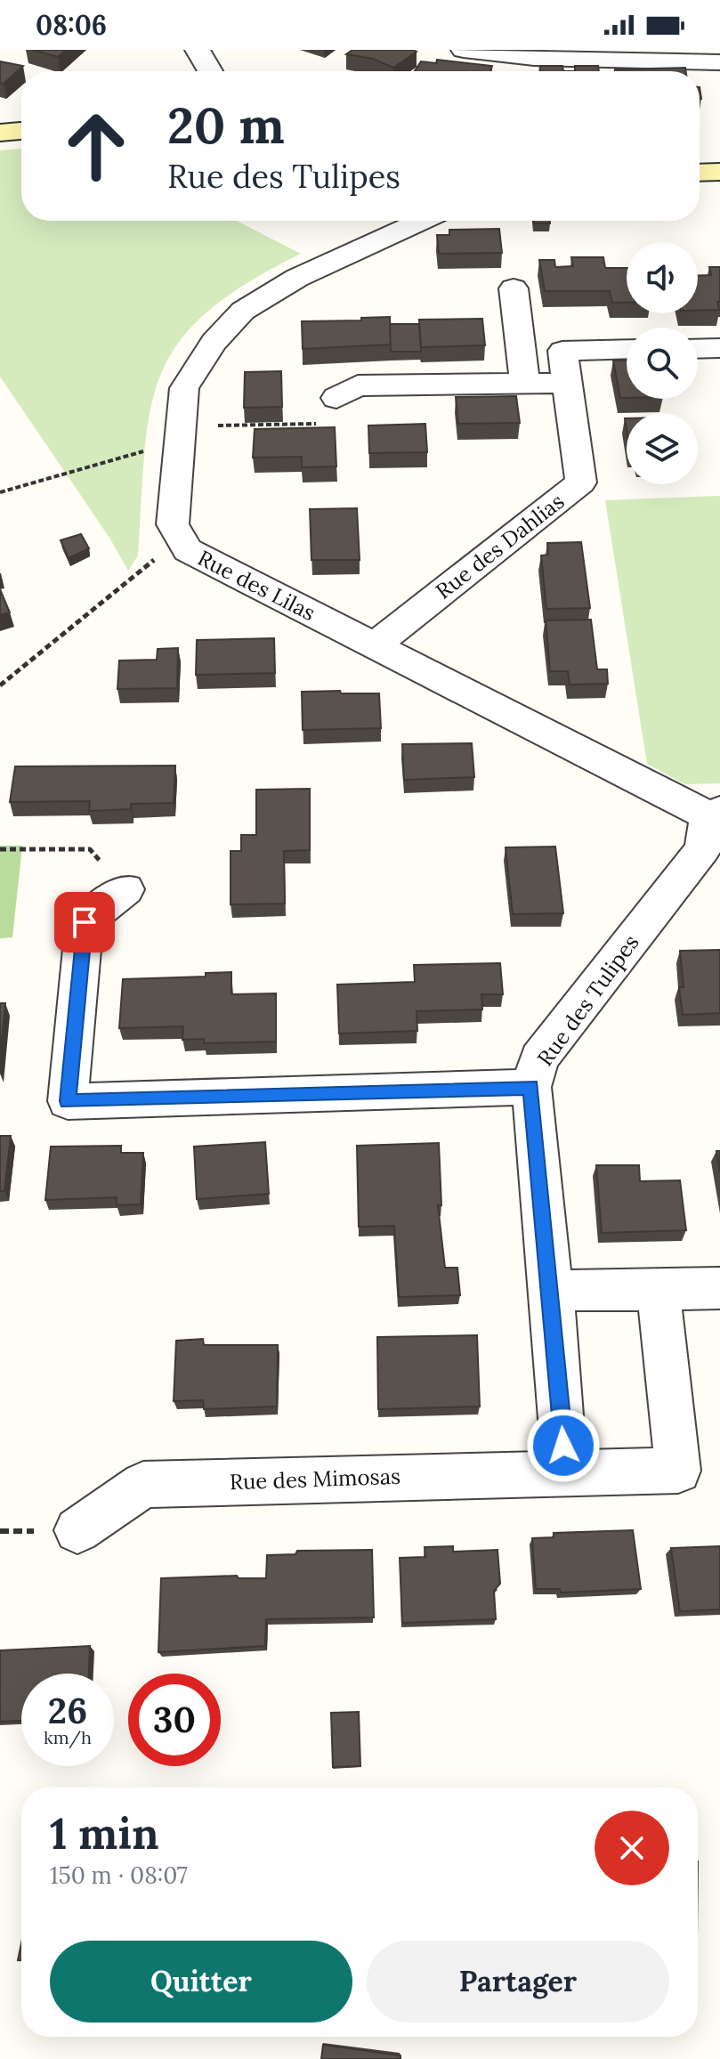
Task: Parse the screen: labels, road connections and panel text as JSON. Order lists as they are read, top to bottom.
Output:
{
  "streets": {
    "street": [
      "Rue des Dahlias",
      "Rue des Lilas",
      "Rue des Tulipes",
      "Rue des Mimosas"
    ]
  },
  "crossings": [
    ["Rue des Dahlias", "Rue des Lilas"],
    ["Rue des Lilas", "Rue des Tulipes"]
  ],
  "page": {
    "status": "08:06",
    "turn": ["20 m", "Rue des Tulipes"],
    "speed": "26 km/h",
    "limit": "30",
    "heading": ["1 min", "150 m · 08:07"],
    "buttons": ["Quitter", "Partager"]
  }
}
